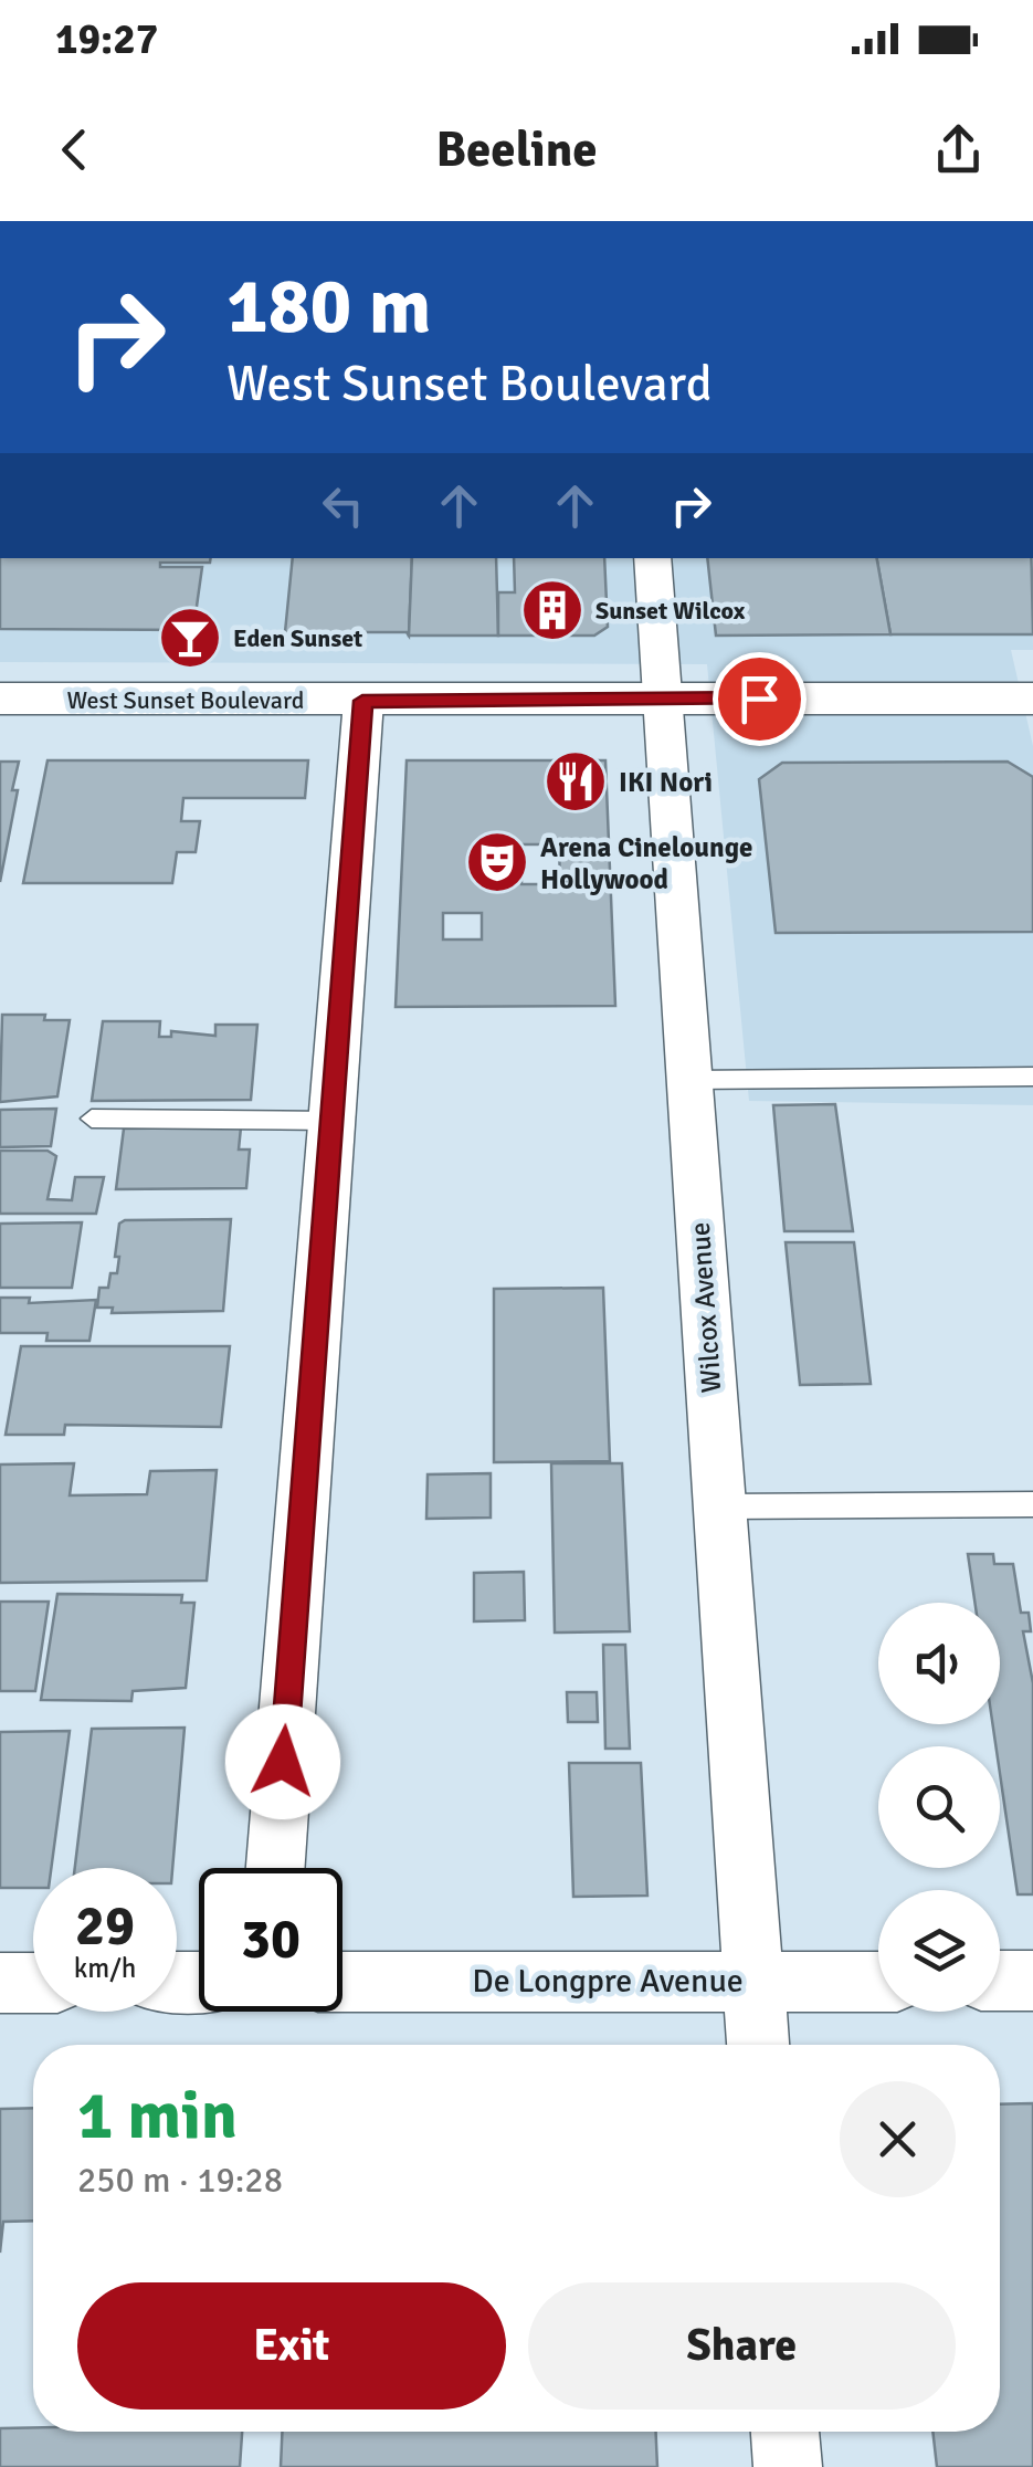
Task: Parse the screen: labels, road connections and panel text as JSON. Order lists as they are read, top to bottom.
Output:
{
  "streets": {
    "main road": ["West Sunset Boulevard"],
    "street": ["Wilcox Avenue", "De Longpre Avenue"]
  },
  "crossings": [
    ["West Sunset Boulevard", "Wilcox Avenue"],
    ["Wilcox Avenue", "De Longpre Avenue"]
  ],
  "places": {
    "building": ["Sunset Wilcox"],
    "bar": ["Eden Sunset"],
    "restaurant": ["IKI Nori"],
    "theatre": ["Arena Cinelounge Hollywood"]
  },
  "page": {
    "status": "19:27",
    "header": "Beeline",
    "turn": ["180 m", "West Sunset Boulevard"],
    "speed": "29 km/h",
    "limit": "30",
    "heading": ["1 min", "250 m · 19:28"],
    "buttons": ["Exit", "Share"]
  }
}
